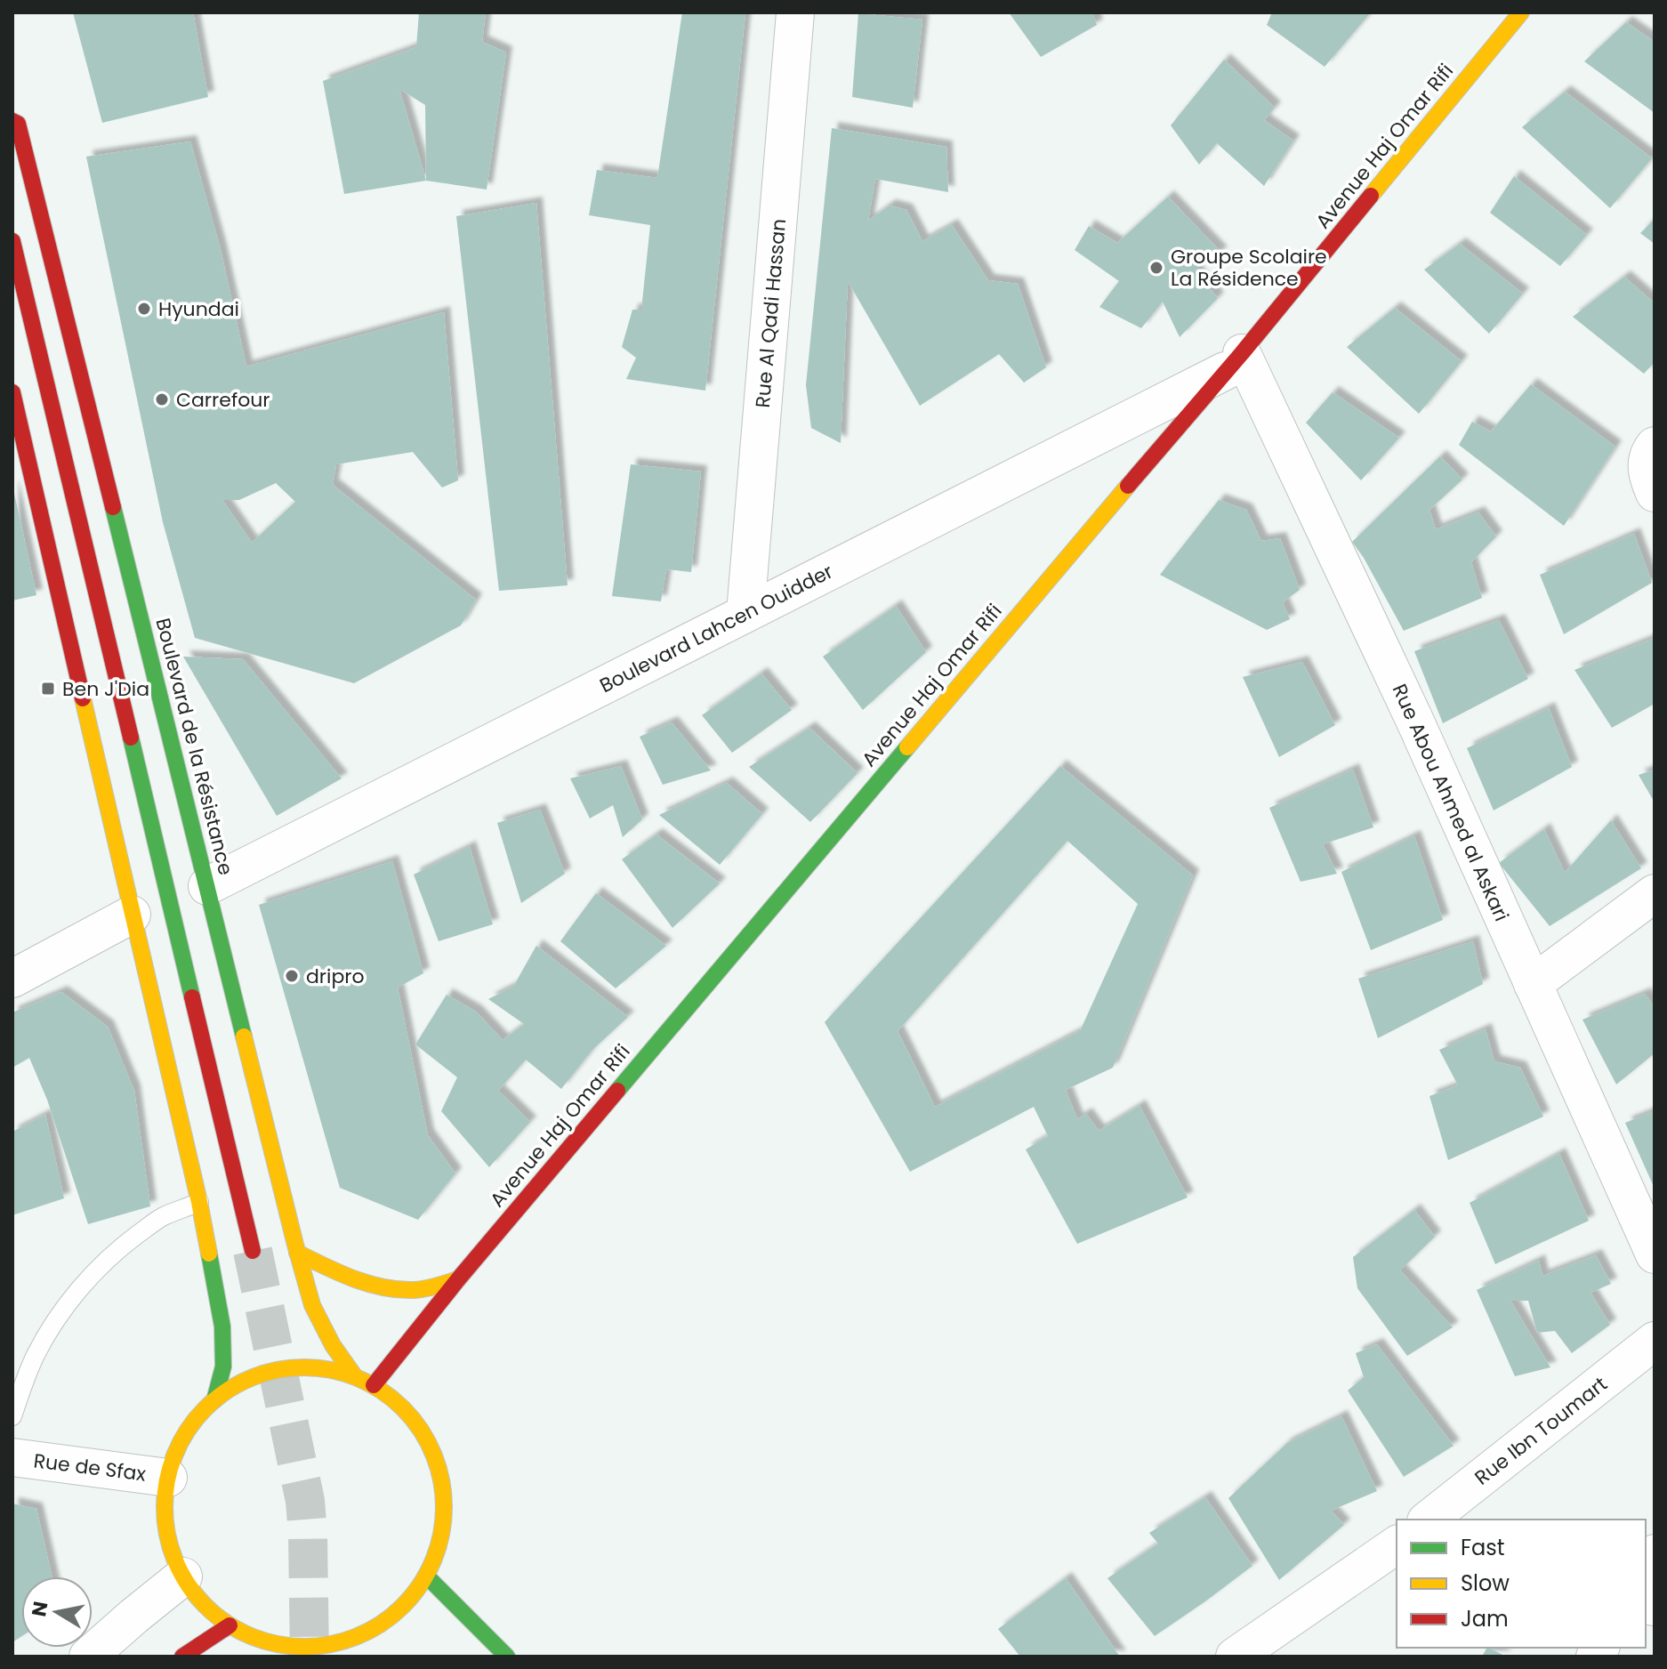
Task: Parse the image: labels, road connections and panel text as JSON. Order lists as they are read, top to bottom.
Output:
{
  "streets": {
    "main road": ["Avenue Haj Omar Rifi", "Boulevard de la Résistance"],
    "street": [
      "Rue Al Qadi Hassan",
      "Boulevard Lahcen Ouidder",
      "Rue Abou Ahmed al Askari",
      "Rue Ibn Toumart",
      "Rue de Sfax"
    ]
  },
  "crossings": [
    ["Avenue Haj Omar Rifi", "Boulevard Lahcen Ouidder"],
    ["Avenue Haj Omar Rifi", "Rue Abou Ahmed al Askari"],
    ["Rue Al Qadi Hassan", "Boulevard Lahcen Ouidder"],
    ["Boulevard Lahcen Ouidder", "Boulevard de la Résistance"],
    ["Boulevard Lahcen Ouidder", "Rue Abou Ahmed al Askari"]
  ],
  "places": {
    "other": [
      "Groupe Scolaire La Résidence",
      "Hyundai",
      "Carrefour",
      "dripro"
    ],
    "transit": ["Ben J'Dia"]
  },
  "legend": ["Fast", "Slow", "Jam"],
  "north": "left"
}
